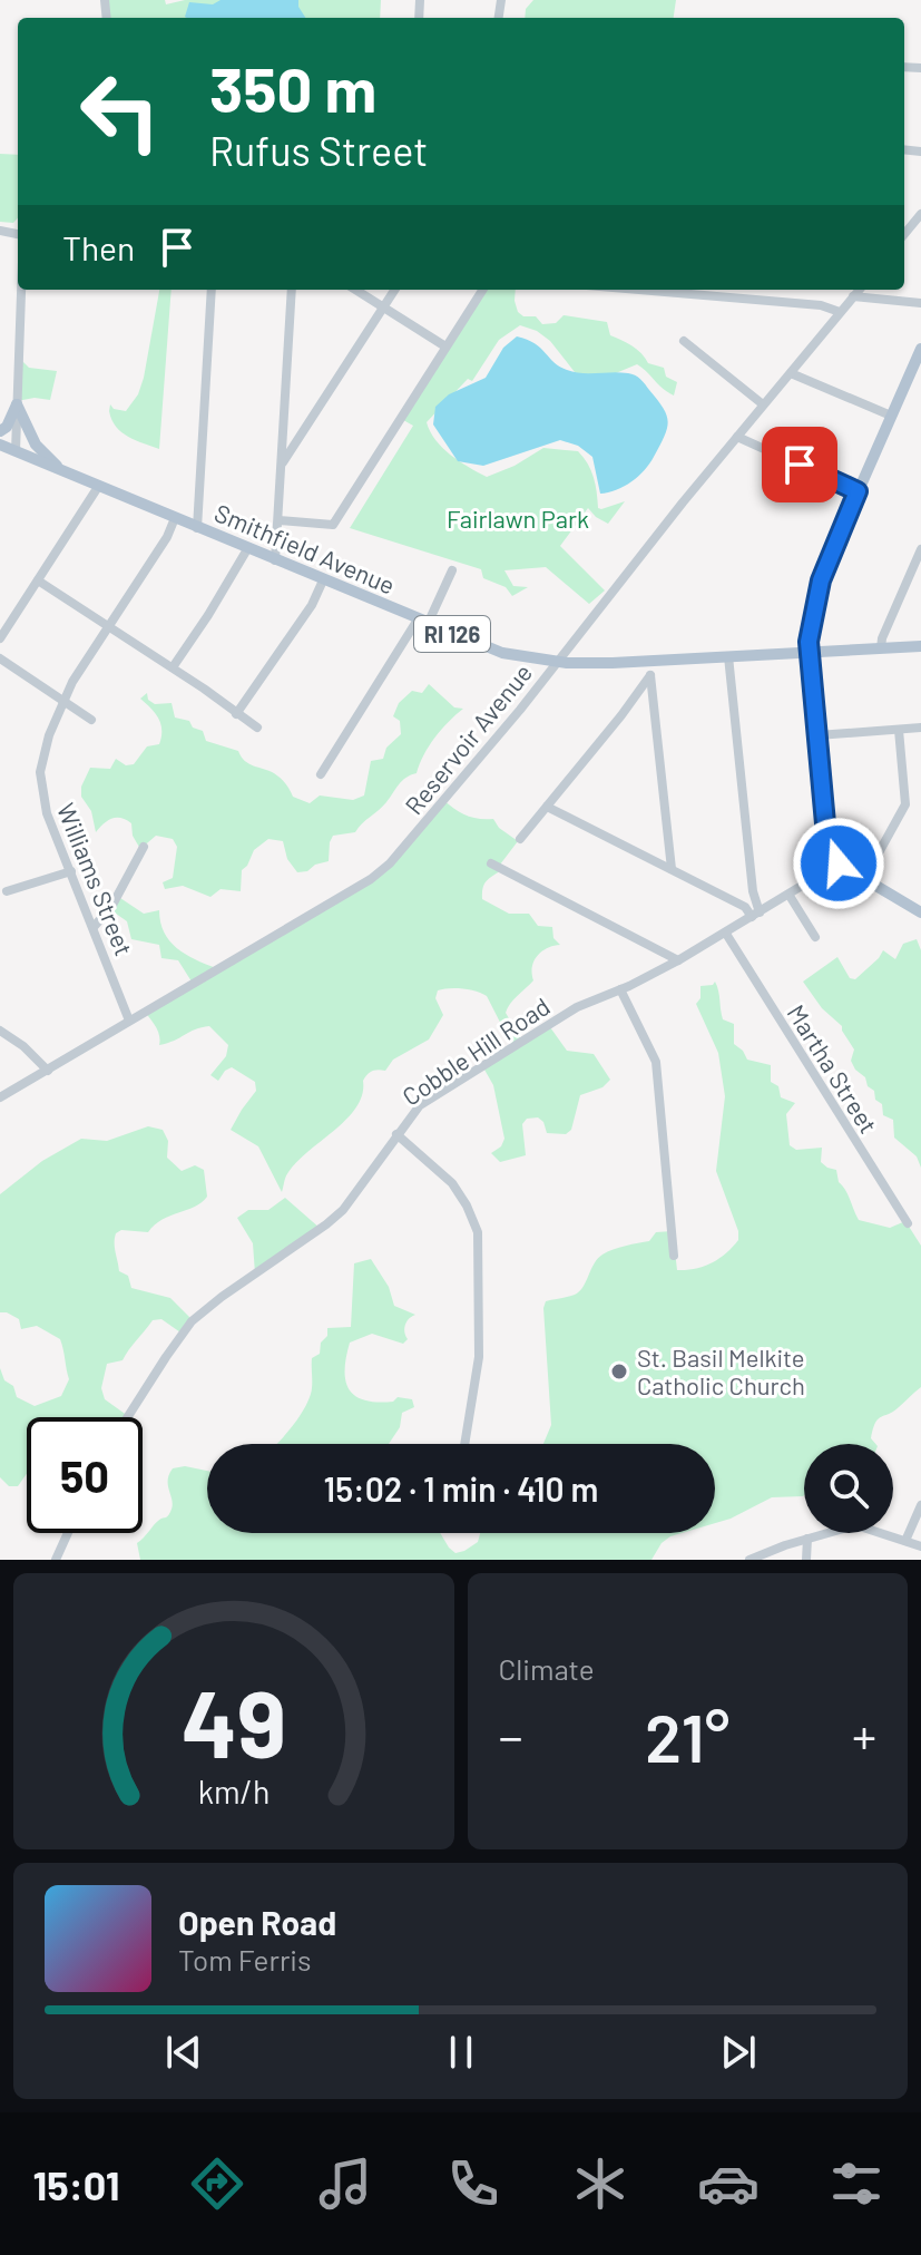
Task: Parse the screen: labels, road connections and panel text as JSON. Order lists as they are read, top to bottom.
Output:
{
  "streets": {
    "main road": ["Smithfield Avenue", "RI 126"],
    "street": [
      "Reservoir Avenue",
      "Williams Street",
      "Cobble Hill Road",
      "Martha Street"
    ]
  },
  "crossings": [
    ["Smithfield Avenue", "Reservoir Avenue"],
    ["Smithfield Avenue", "Williams Street"],
    ["Reservoir Avenue", "Williams Street"],
    ["Cobble Hill Road", "Martha Street"]
  ],
  "parks": ["Fairlawn Park"],
  "places": ["St. Basil Melkite Catholic Church"],
  "page": {
    "turn": ["350 m", "Rufus Street"],
    "then": "Then",
    "limit": "50",
    "trip": "15:02 · 1 min · 410 m",
    "tile": "Climate",
    "heat": ["−", "21°", "+"],
    "song": ["Open Road", "Tom Ferris"],
    "tabs": "15:01",
    "gauge": ["49", "km/h"]
  }
}
